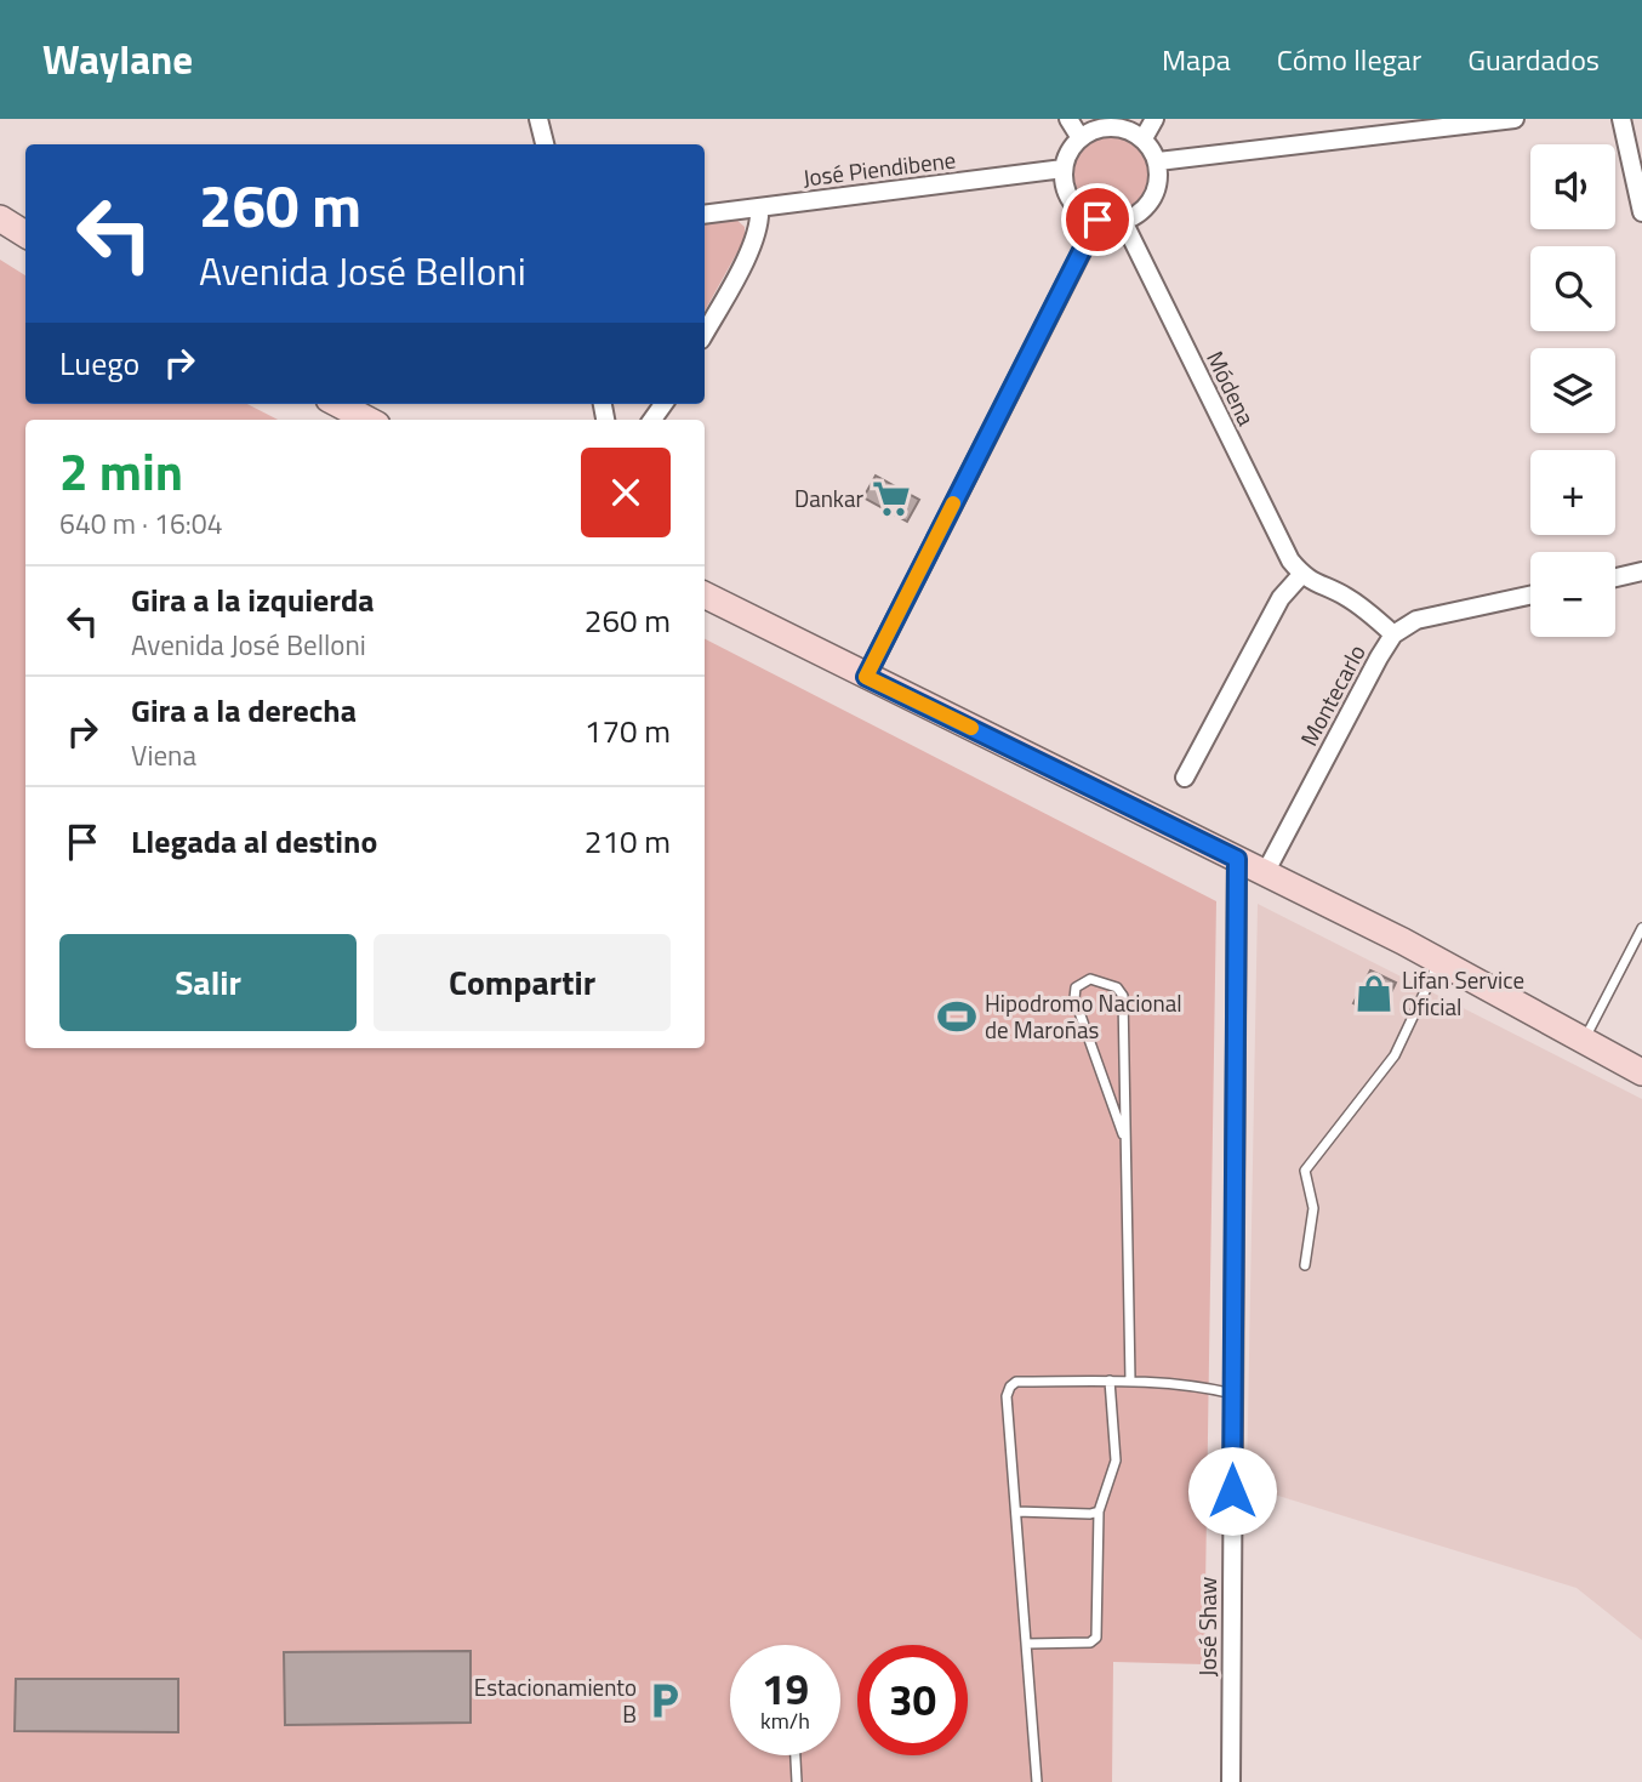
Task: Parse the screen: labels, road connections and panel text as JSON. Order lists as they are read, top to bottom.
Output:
{
  "streets": {
    "street": [
      "José Piendibene",
      "Módena",
      "Montecarlo",
      "José Shaw"
    ]
  },
  "crossings": [
    ["José Piendibene", "Módena"]
  ],
  "places": {
    "supermarket": ["Dankar"],
    "shop": ["Lifan Service Oficial"],
    "sports": ["Hipodromo Nacional de Maroñas"],
    "parking": ["Estacionamiento B"]
  },
  "page": {
    "header": "Waylane",
    "nav": ["Mapa", "Cómo llegar", "Guardados"],
    "map_buttons": ["+", "−"],
    "turn": ["260 m", "Avenida José Belloni"],
    "then": "Luego",
    "heading": ["2 min", "640 m · 16:04"],
    "list": [
      {
        "name": "Gira a la izquierda",
        "note": "Avenida José Belloni",
        "value": "260 m"
      },
      {
        "name": "Gira a la derecha",
        "note": "Viena",
        "value": "170 m"
      },
      {
        "name": "Llegada al destino",
        "value": "210 m"
      }
    ],
    "buttons": ["Salir", "Compartir"],
    "speed": "19 km/h",
    "limit": "30"
  }
}
